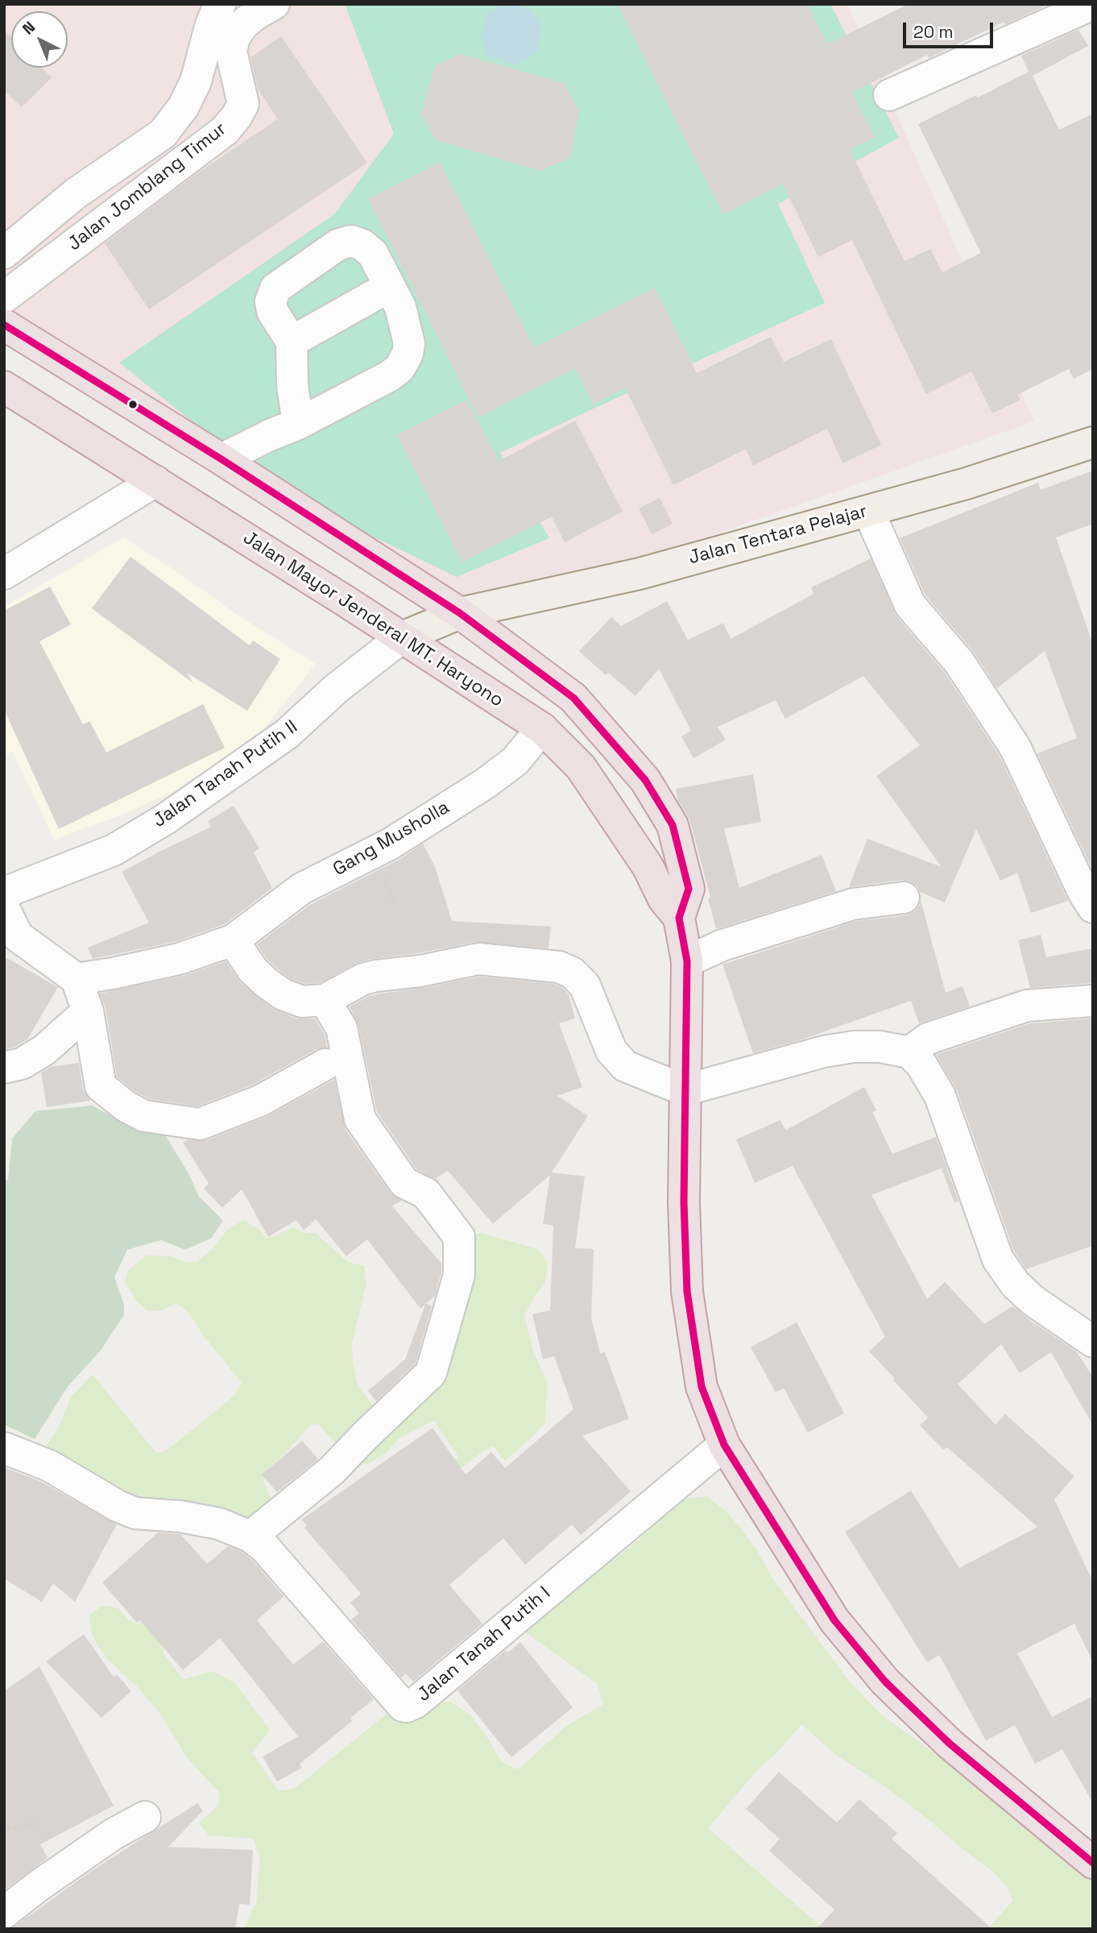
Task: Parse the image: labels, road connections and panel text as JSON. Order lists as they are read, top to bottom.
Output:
{
  "streets": {
    "highway": ["Jalan Mayor Jenderal MT. Haryono"],
    "main road": ["Jalan Tentara Pelajar", "Jalan Tanah Putih II"],
    "street": ["Jalan Jomblang Timur", "Gang Musholla", "Jalan Tanah Putih I"]
  },
  "crossings": [
    ["Jalan Tentara Pelajar", "Jalan Mayor Jenderal MT. Haryono"],
    ["Jalan Tentara Pelajar", "Jalan Tanah Putih II"],
    ["Jalan Mayor Jenderal MT. Haryono", "Jalan Tanah Putih II"],
    ["Jalan Mayor Jenderal MT. Haryono", "Gang Musholla"],
    ["Jalan Mayor Jenderal MT. Haryono", "Jalan Tanah Putih I"]
  ],
  "scale_bar": "20 m",
  "north": "top left"
}
